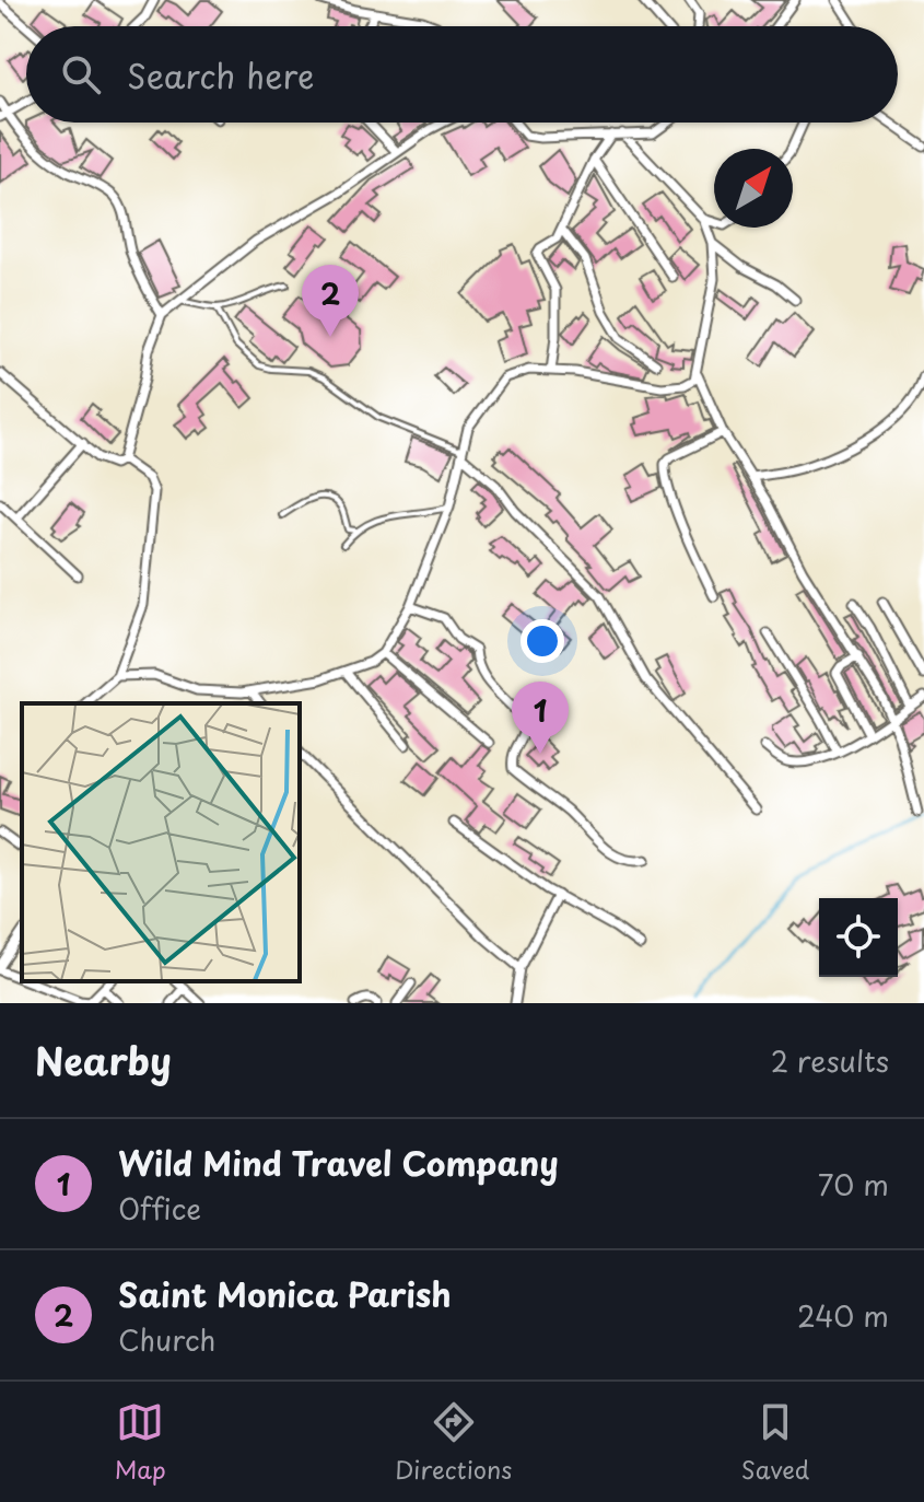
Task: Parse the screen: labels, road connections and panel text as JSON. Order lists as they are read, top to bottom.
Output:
{
  "north": "top right",
  "page": {
    "search": "Search here",
    "pins": ["2", "1"],
    "heading": ["Nearby", "2 results"],
    "list": [
      {
        "mark": "1",
        "name": "Wild Mind Travel Company",
        "note": "Office",
        "value": "70 m"
      },
      {
        "mark": "2",
        "name": "Saint Monica Parish",
        "note": "Church",
        "value": "240 m"
      }
    ],
    "nav": ["Map", "Directions", "Saved"]
  }
}
